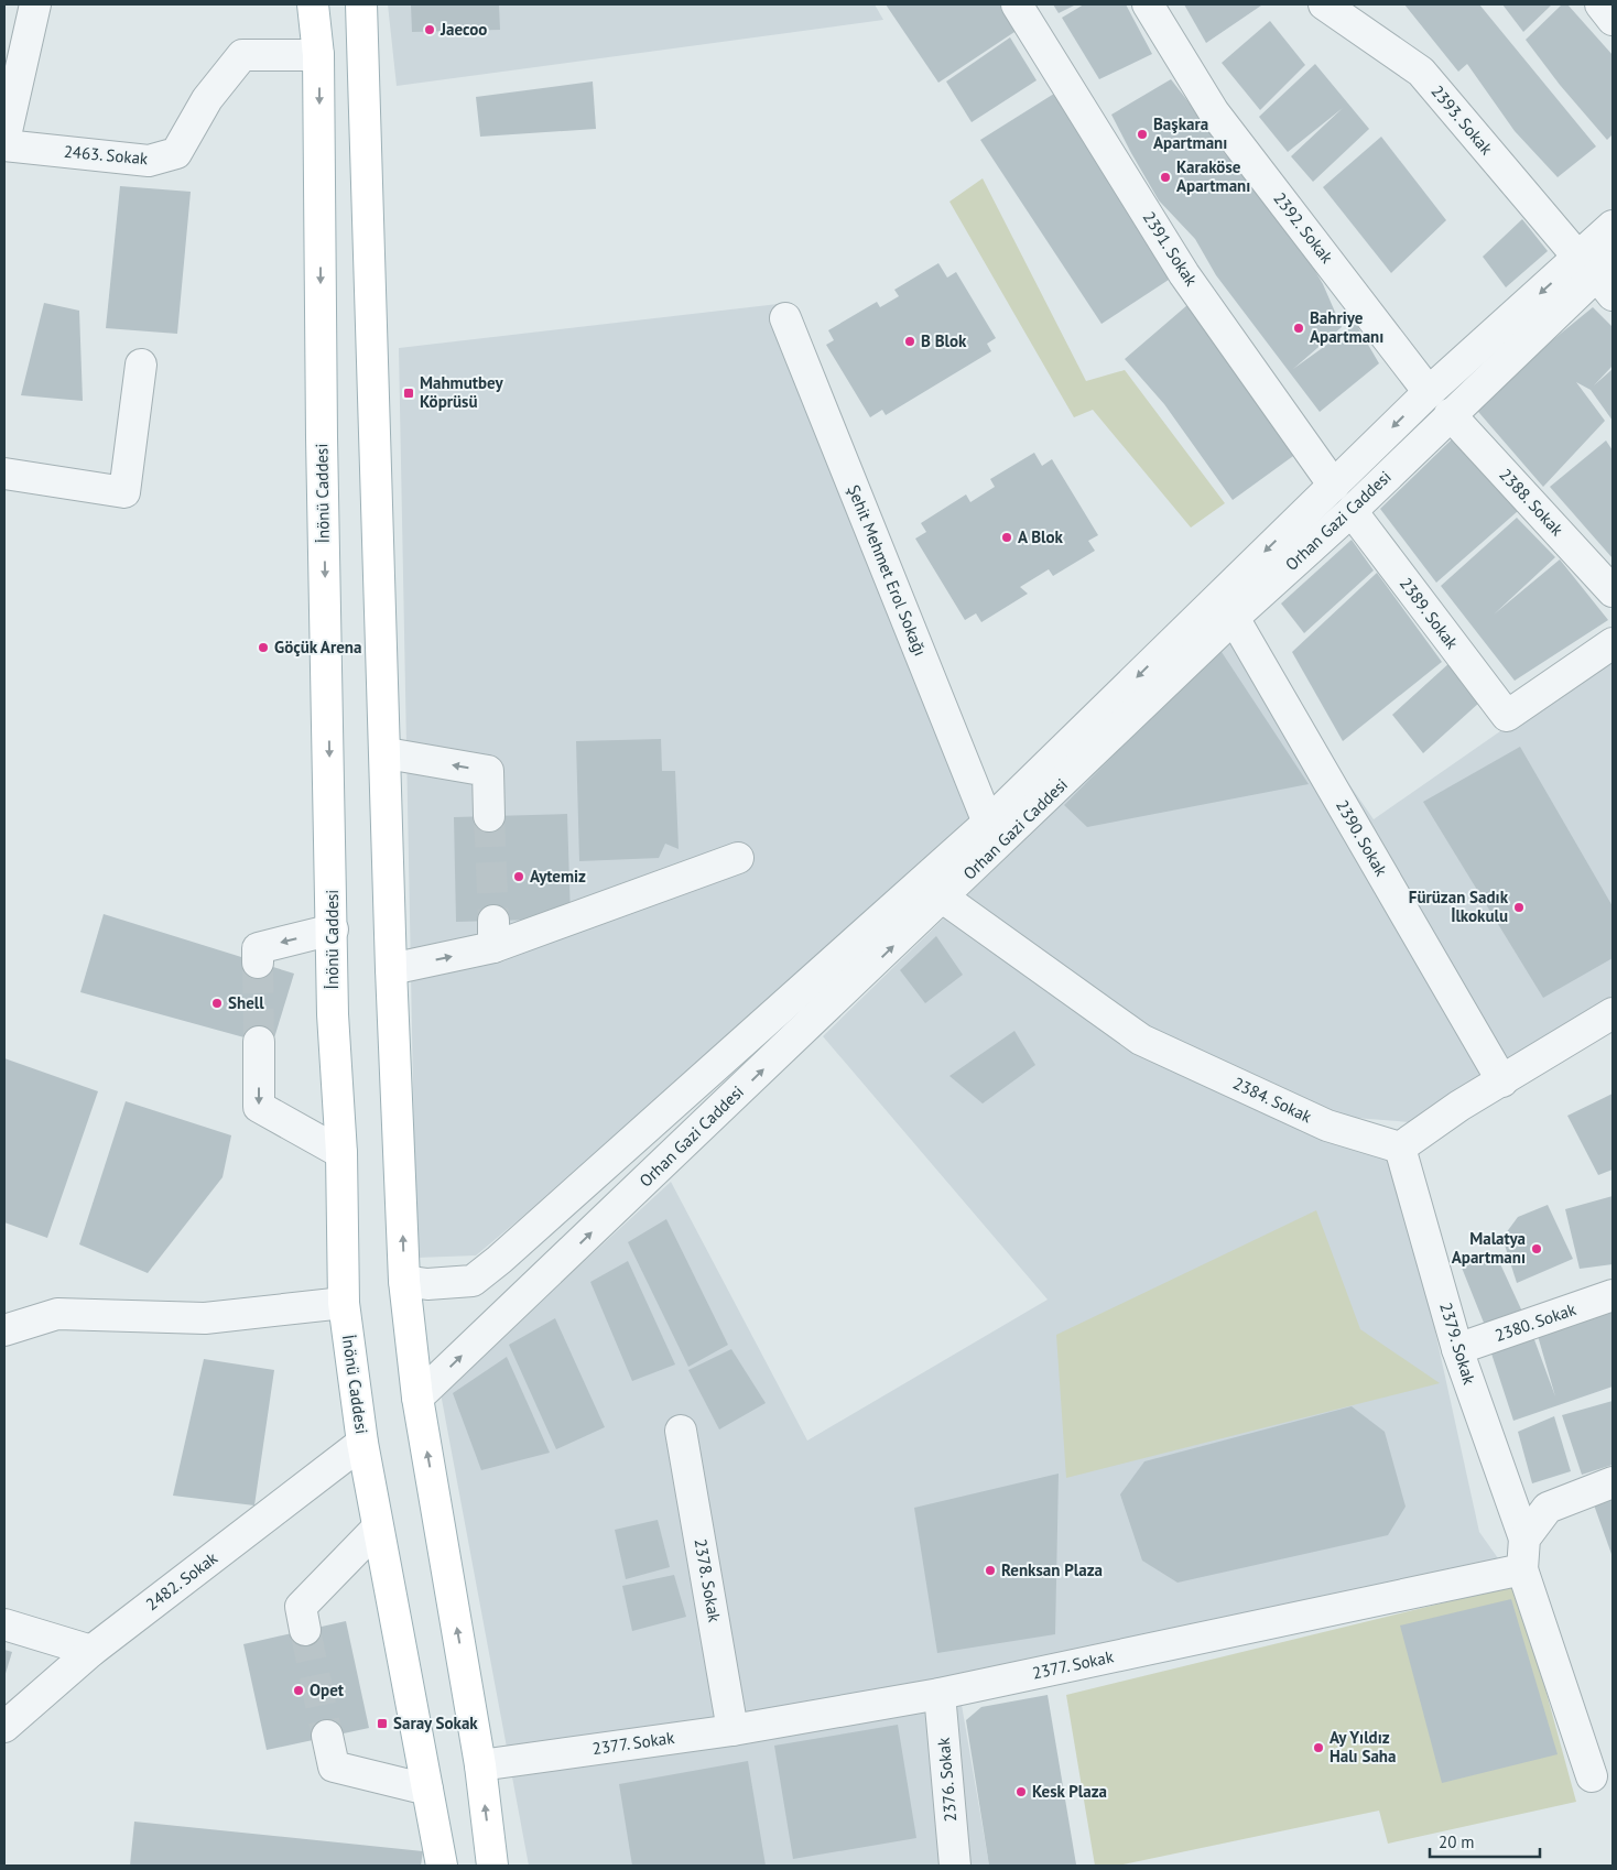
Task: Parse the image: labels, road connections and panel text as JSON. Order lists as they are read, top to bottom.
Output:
{
  "streets": {
    "main road": ["İnönü Caddesi"],
    "street": [
      "2393. Sokak",
      "2463. Sokak",
      "2392. Sokak",
      "2391. Sokak",
      "2388. Sokak",
      "Orhan Gazi Caddesi",
      "Şehit Mehmet Erol Sokağı",
      "2389. Sokak",
      "2390. Sokak",
      "2384. Sokak",
      "2380. Sokak",
      "2379. Sokak",
      "2378. Sokak",
      "2482. Sokak",
      "2377. Sokak",
      "2376. Sokak"
    ]
  },
  "crossings": [
    ["2393. Sokak", "Orhan Gazi Caddesi"],
    ["2463. Sokak", "İnönü Caddesi"],
    ["2392. Sokak", "Orhan Gazi Caddesi"],
    ["2391. Sokak", "Orhan Gazi Caddesi"],
    ["İnönü Caddesi", "2482. Sokak"],
    ["2388. Sokak", "Orhan Gazi Caddesi"],
    ["Orhan Gazi Caddesi", "Şehit Mehmet Erol Sokağı"],
    ["Orhan Gazi Caddesi", "2389. Sokak"],
    ["Orhan Gazi Caddesi", "2390. Sokak"],
    ["Orhan Gazi Caddesi", "2384. Sokak"],
    ["2384. Sokak", "2379. Sokak"],
    ["2380. Sokak", "2379. Sokak"],
    ["2378. Sokak", "2377. Sokak"],
    ["2377. Sokak", "2376. Sokak"]
  ],
  "places": {
    "other": [
      "Jaecoo",
      "Başkara Apartmanı",
      "Karaköse Apartmanı",
      "Bahriye Apartmanı",
      "B Blok",
      "A Blok",
      "Göçük Arena",
      "Aytemiz",
      "Fürüzan Sadık İlkokulu",
      "Shell",
      "Malatya Apartmanı",
      "Renksan Plaza",
      "Opet",
      "Ay Yıldız Halı Saha",
      "Kesk Plaza"
    ],
    "transit": ["Mahmutbey Köprüsü", "Saray Sokak"]
  },
  "scale_bar": "20 m"
}
